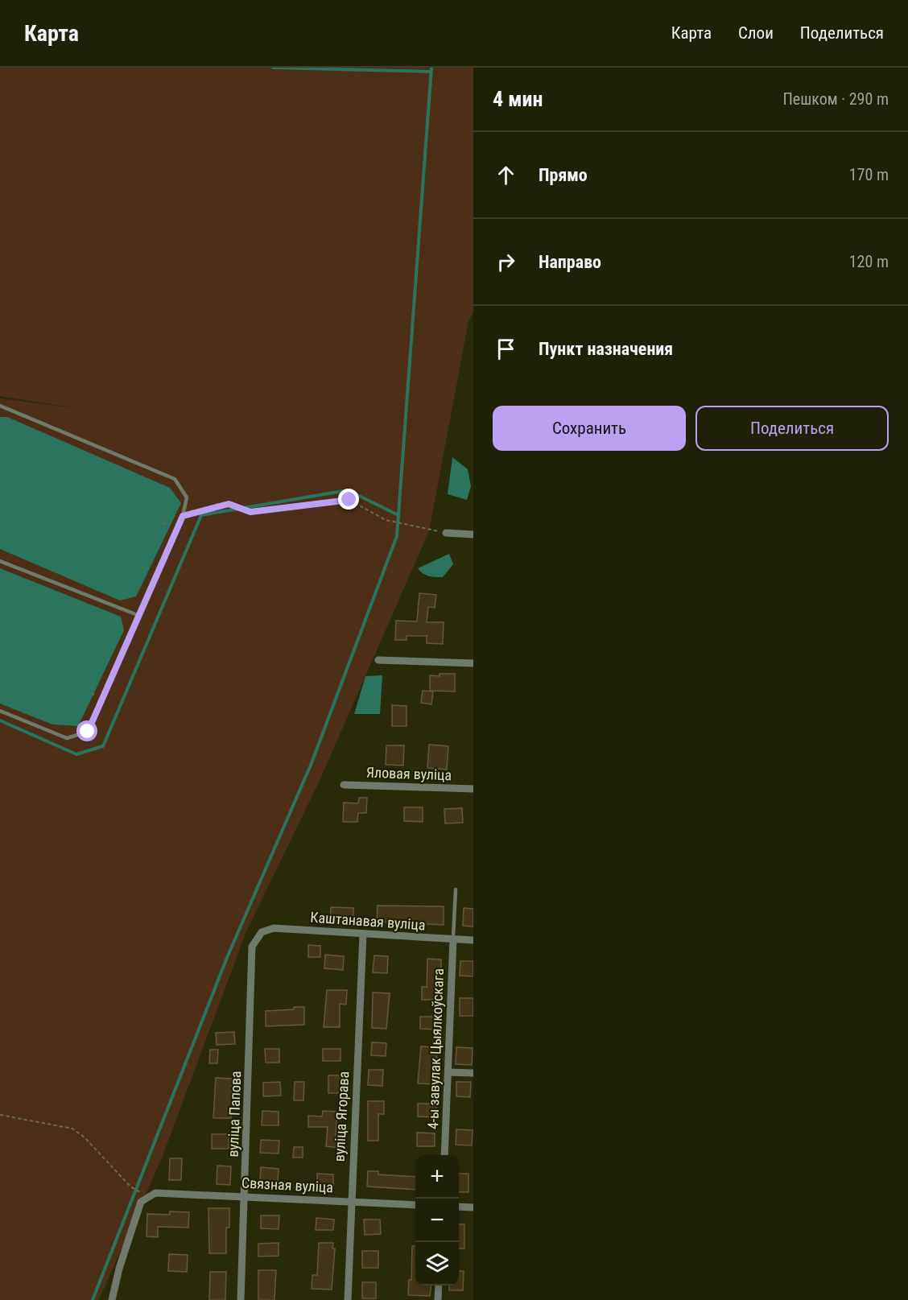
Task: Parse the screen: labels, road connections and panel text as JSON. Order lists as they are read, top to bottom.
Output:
{
  "streets": {
    "street": [
      "Яловая вуліца",
      "Каштанавая вуліца",
      "4-ы завулак Цыялкоўскага",
      "вуліца Папова",
      "вуліца Ягорава",
      "Связная вуліца"
    ]
  },
  "crossings": [
    ["Каштанавая вуліца", "4-ы завулак Цыялкоўскага"],
    ["Каштанавая вуліца", "вуліца Папова"],
    ["Каштанавая вуліца", "вуліца Ягорава"],
    ["вуліца Папова", "Связная вуліца"],
    ["вуліца Ягорава", "Связная вуліца"]
  ],
  "page": {
    "header": "Карта",
    "nav": ["Карта", "Слои", "Поделиться"],
    "heading": ["4 мин", "Пешком · 290 m"],
    "list": [
      ["Прямо", "170 m"],
      ["Направо", "120 m"],
      "Пункт назначения"
    ],
    "buttons": ["Сохранить", "Поделиться"],
    "map_buttons": ["+", "−"]
  }
}
